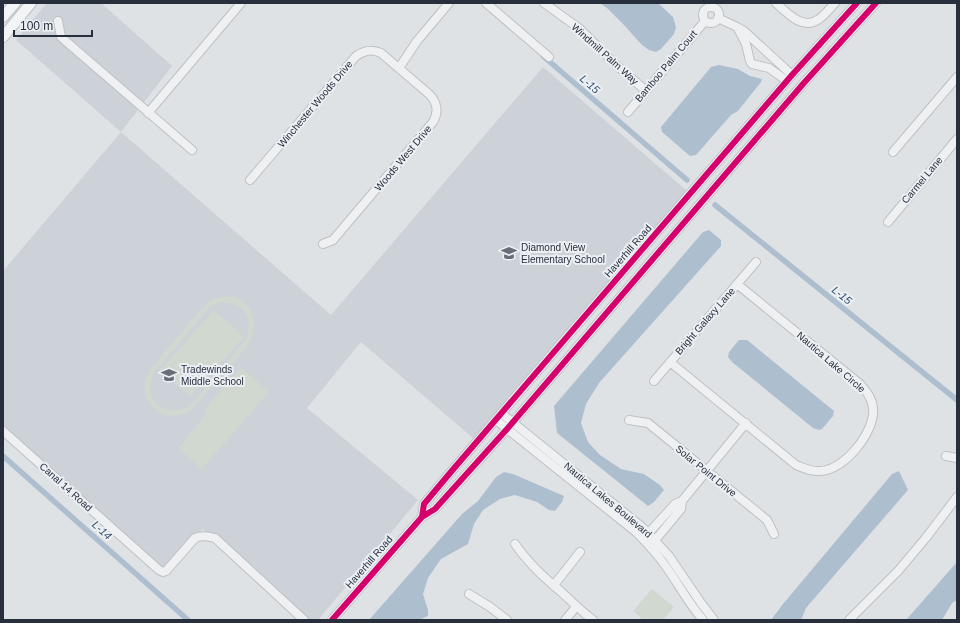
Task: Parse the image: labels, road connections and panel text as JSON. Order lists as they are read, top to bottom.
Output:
{
  "streets": {
    "street": [
      "Windmill Palm Way",
      "Bamboo Palm Court",
      "Winchester Woods Drive",
      "Woods West Drive",
      "Carmel Lane",
      "Haverhill Road",
      "Bright Galaxy Lane",
      "Nautica Lake Circle",
      "Solar Point Drive",
      "Canal 14 Road",
      "Nautica Lakes Boulevard"
    ]
  },
  "crossings": [
    ["Windmill Palm Way", "Bamboo Palm Court"],
    ["Winchester Woods Drive", "Woods West Drive"],
    ["Haverhill Road", "Nautica Lakes Boulevard"],
    ["Bright Galaxy Lane", "Nautica Lake Circle"]
  ],
  "water": ["L-15", "L-14"],
  "places": {
    "school or university": ["Diamond View Elementary School", "Tradewinds Middle School"]
  },
  "scale_bar": "100 m"
}
